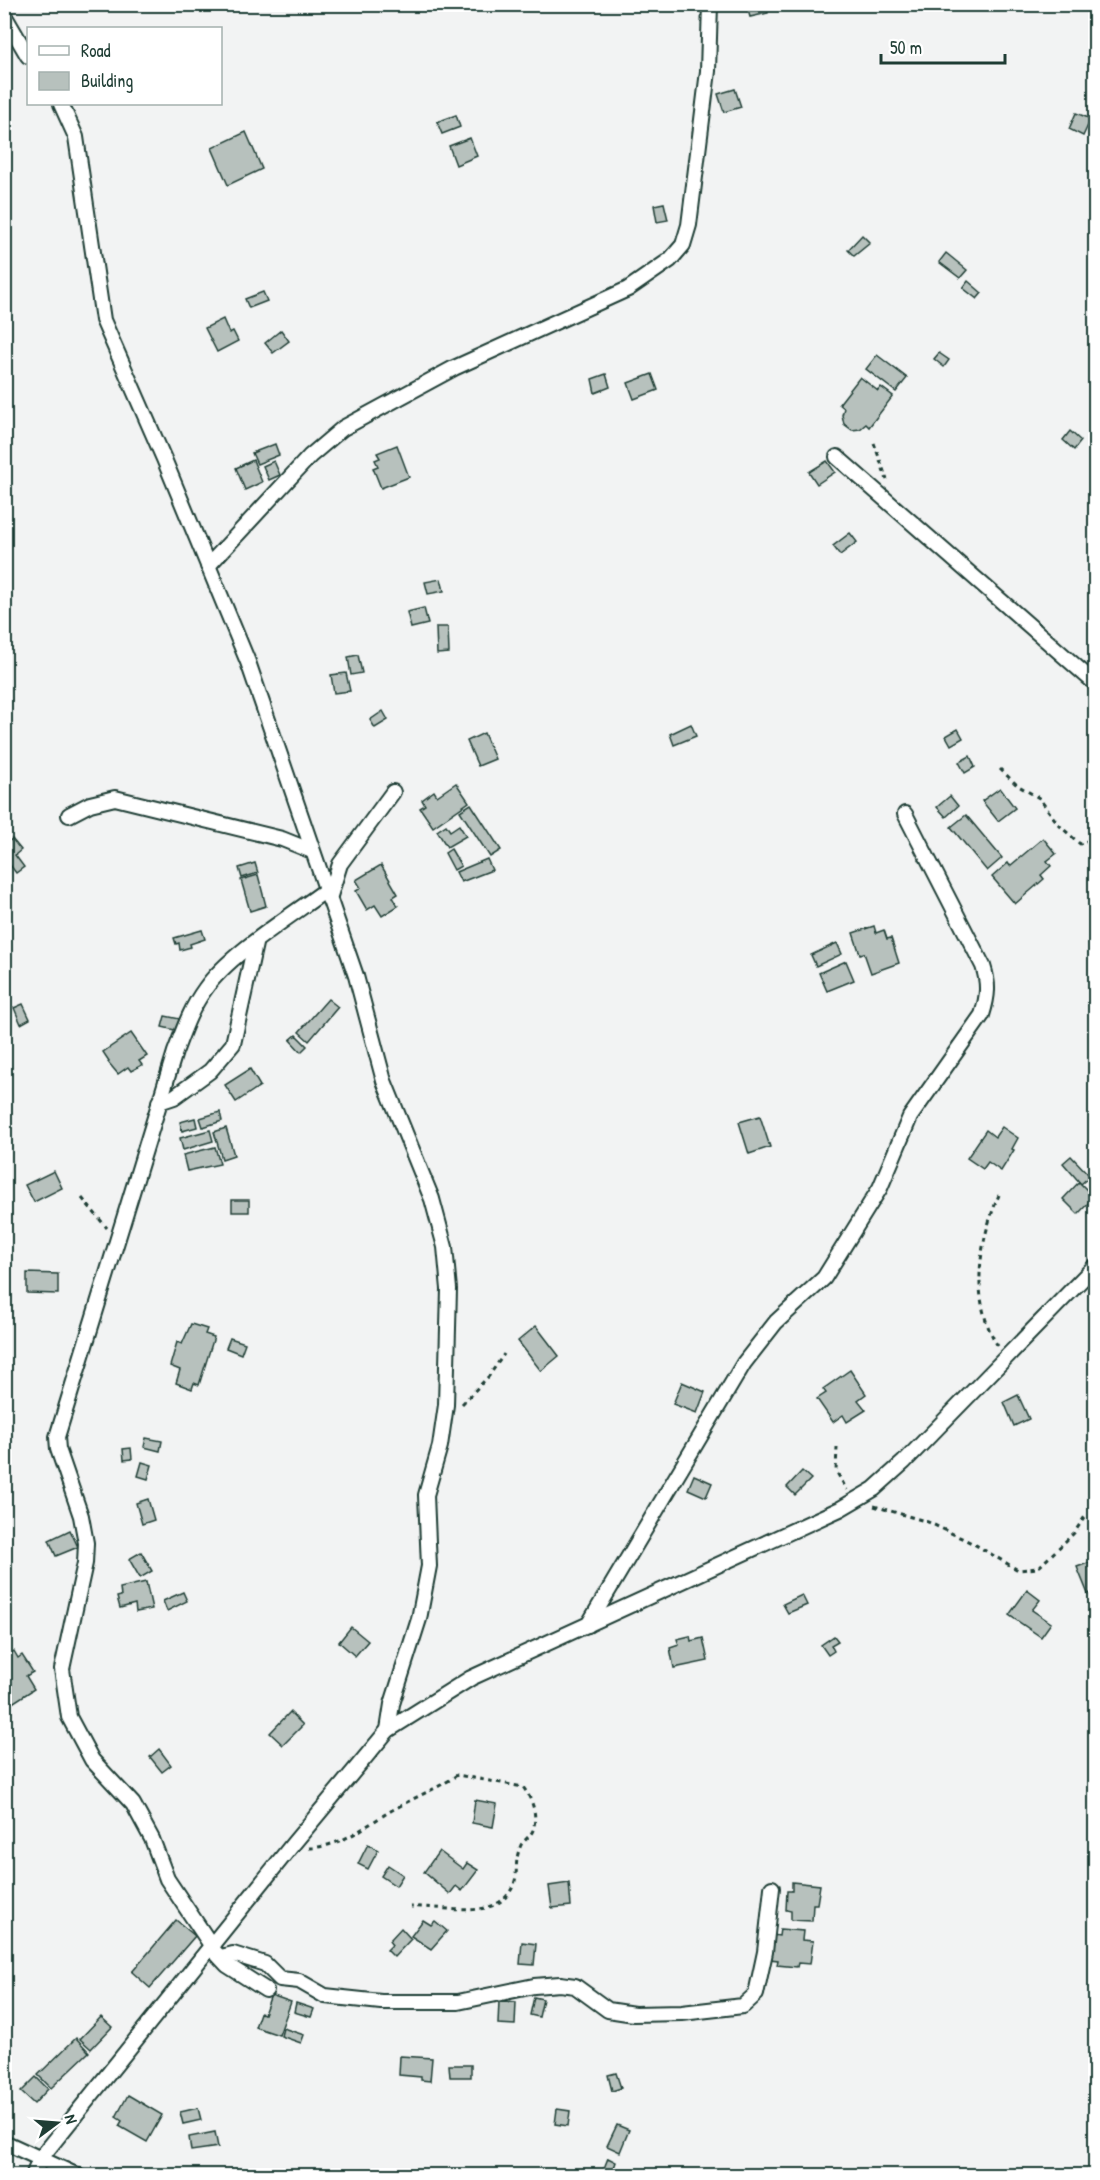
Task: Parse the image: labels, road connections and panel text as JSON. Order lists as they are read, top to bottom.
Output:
{
  "legend": ["Road", "Building"],
  "scale_bar": "50 m",
  "north": "right"
}
